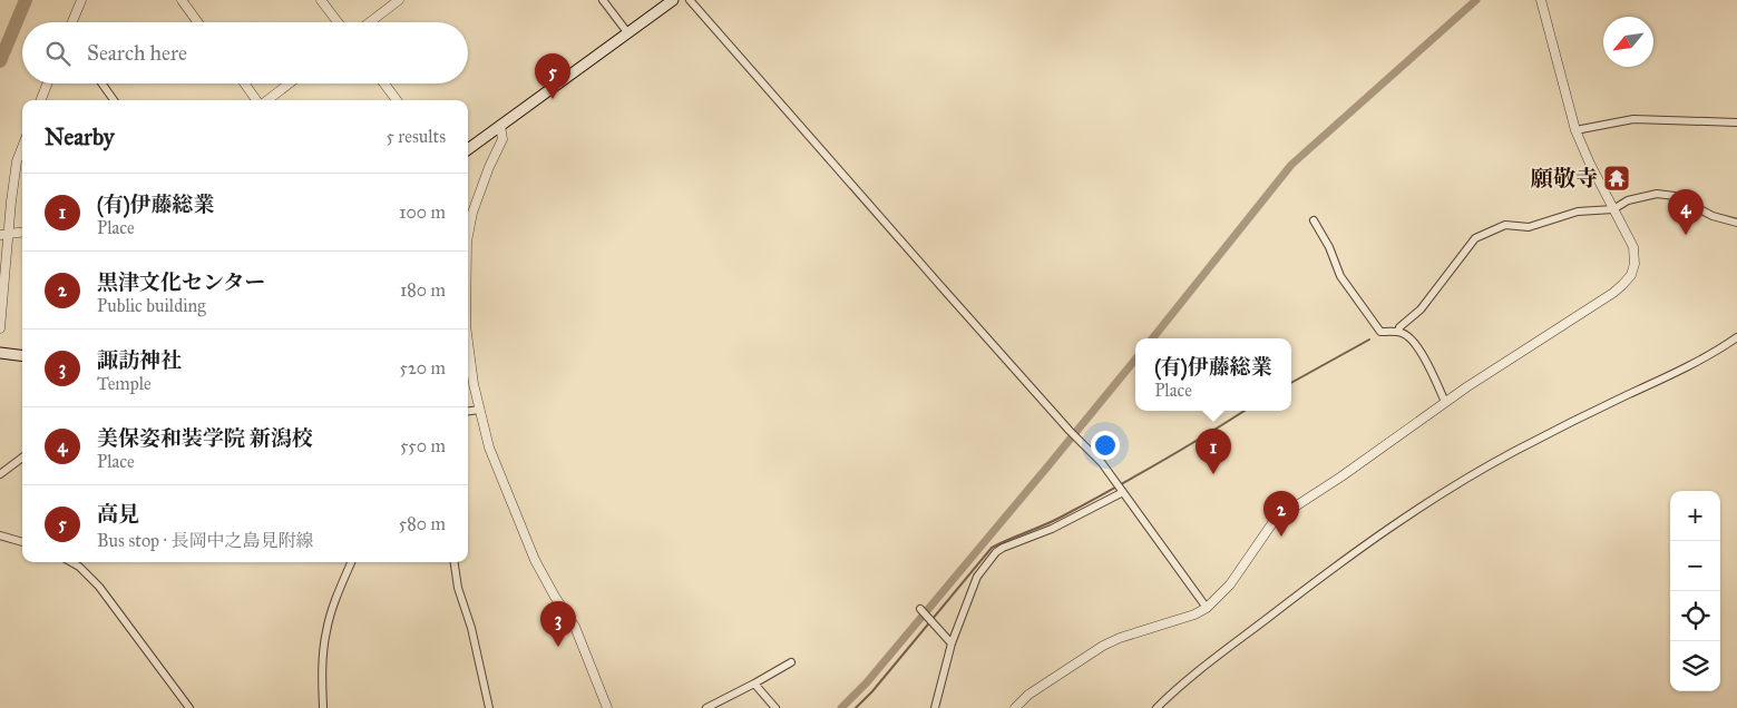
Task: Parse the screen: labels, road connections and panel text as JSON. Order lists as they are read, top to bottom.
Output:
{
  "places": {
    "temple": ["願敬寺"]
  },
  "north": "bottom left",
  "page": {
    "search": "Search here",
    "pins": [
      "5",
      "4",
      "1",
      "2",
      "3"
    ],
    "heading": ["Nearby", "5 results"],
    "list": [
      {
        "mark": "1",
        "name": "(有)伊藤総業",
        "note": "Place",
        "value": "100 m"
      },
      {
        "mark": "2",
        "name": "黒津文化センター",
        "note": "Public building",
        "value": "180 m"
      },
      {
        "mark": "3",
        "name": "諏訪神社",
        "note": "Temple",
        "value": "520 m"
      },
      {
        "mark": "4",
        "name": "美保姿和装学院 新潟校",
        "note": "Place",
        "value": "550 m"
      },
      {
        "mark": "5",
        "name": "高見",
        "note": "Bus stop · 長岡中之島見附線",
        "value": "580 m"
      }
    ],
    "popup": ["(有)伊藤総業", "Place"],
    "map_buttons": ["+", "−"]
  }
}
